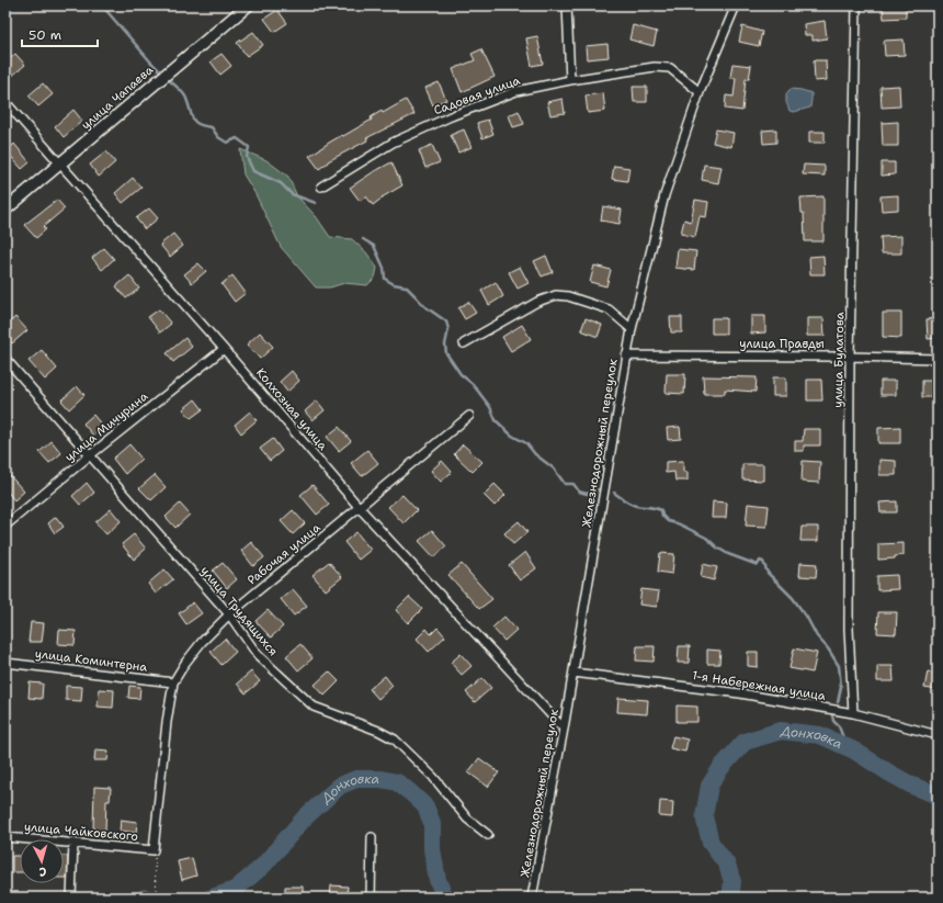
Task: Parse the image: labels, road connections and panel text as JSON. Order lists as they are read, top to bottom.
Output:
{
  "streets": {
    "street": [
      "Садовая улица",
      "улица Чапаева",
      "улица Правды",
      "улица Булатова",
      "Колхозная улица",
      "улица Мичурина",
      "Железнодорожный переулок",
      "Рабочая улица",
      "улица Трудящихся",
      "улица Коминтерна",
      "1-я Набережная улица",
      "улица Чайковского"
    ]
  },
  "crossings": [
    ["Садовая улица", "Железнодорожный переулок"],
    ["улица Чапаева", "Колхозная улица"],
    ["улица Правды", "улица Булатова"],
    ["улица Правды", "Железнодорожный переулок"],
    ["улица Булатова", "1-я Набережная улица"],
    ["Колхозная улица", "улица Мичурина"],
    ["Колхозная улица", "Железнодорожный переулок"],
    ["Колхозная улица", "Рабочая улица"],
    ["улица Мичурина", "улица Трудящихся"],
    ["Железнодорожный переулок", "1-я Набережная улица"],
    ["Рабочая улица", "улица Трудящихся"],
    ["Рабочая улица", "улица Коминтерна"],
    ["Рабочая улица", "улица Чайковского"]
  ],
  "water": ["Донховка"],
  "scale_bar": "50 m",
  "north": "bottom"
}
